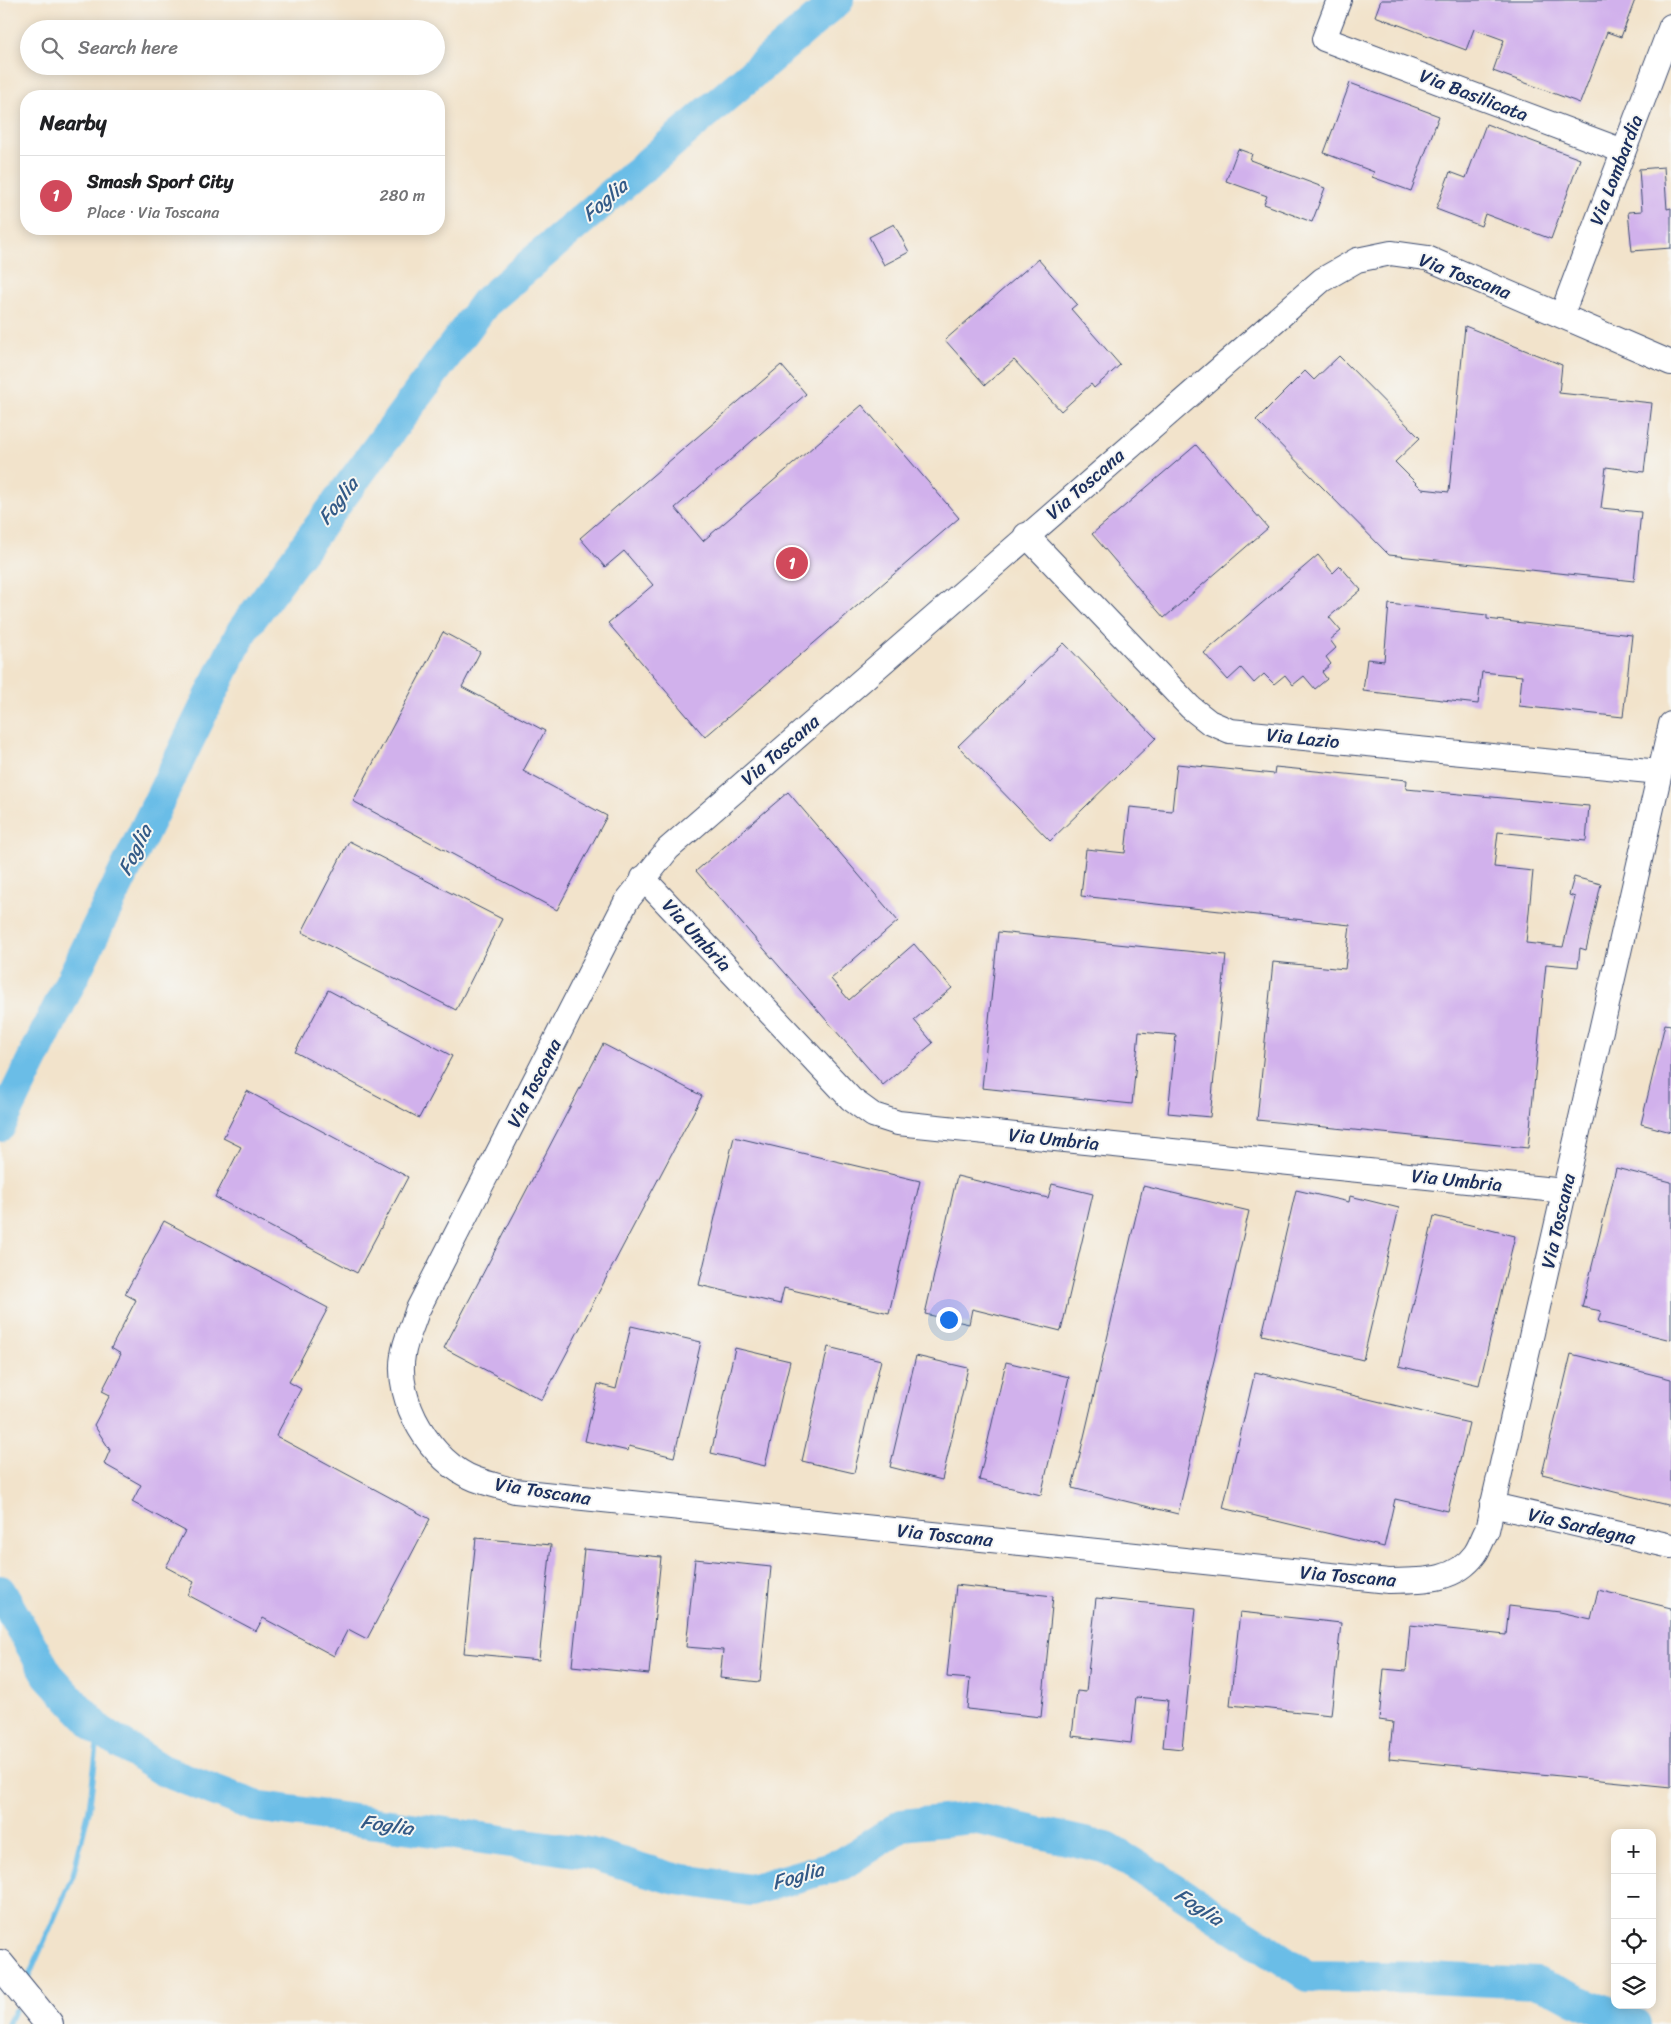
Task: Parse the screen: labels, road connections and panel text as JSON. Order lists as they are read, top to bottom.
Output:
{
  "streets": {
    "street": [
      "Via Basilicata",
      "Via Lombardia",
      "Via Toscana",
      "Via Lazio",
      "Via Umbria",
      "Via Sardegna"
    ]
  },
  "crossings": [
    ["Via Basilicata", "Via Lombardia"],
    ["Via Lombardia", "Via Toscana"],
    ["Via Toscana", "Via Lazio"],
    ["Via Toscana", "Via Umbria"],
    ["Via Toscana", "Via Sardegna"]
  ],
  "water": ["Foglia"],
  "page": {
    "search": "Search here",
    "heading": "Nearby",
    "list": [
      {
        "mark": "1",
        "name": "Smash Sport City",
        "note": "Place · Via Toscana",
        "value": "280 m"
      }
    ],
    "pins": "1",
    "map_buttons": ["+", "−"]
  }
}
